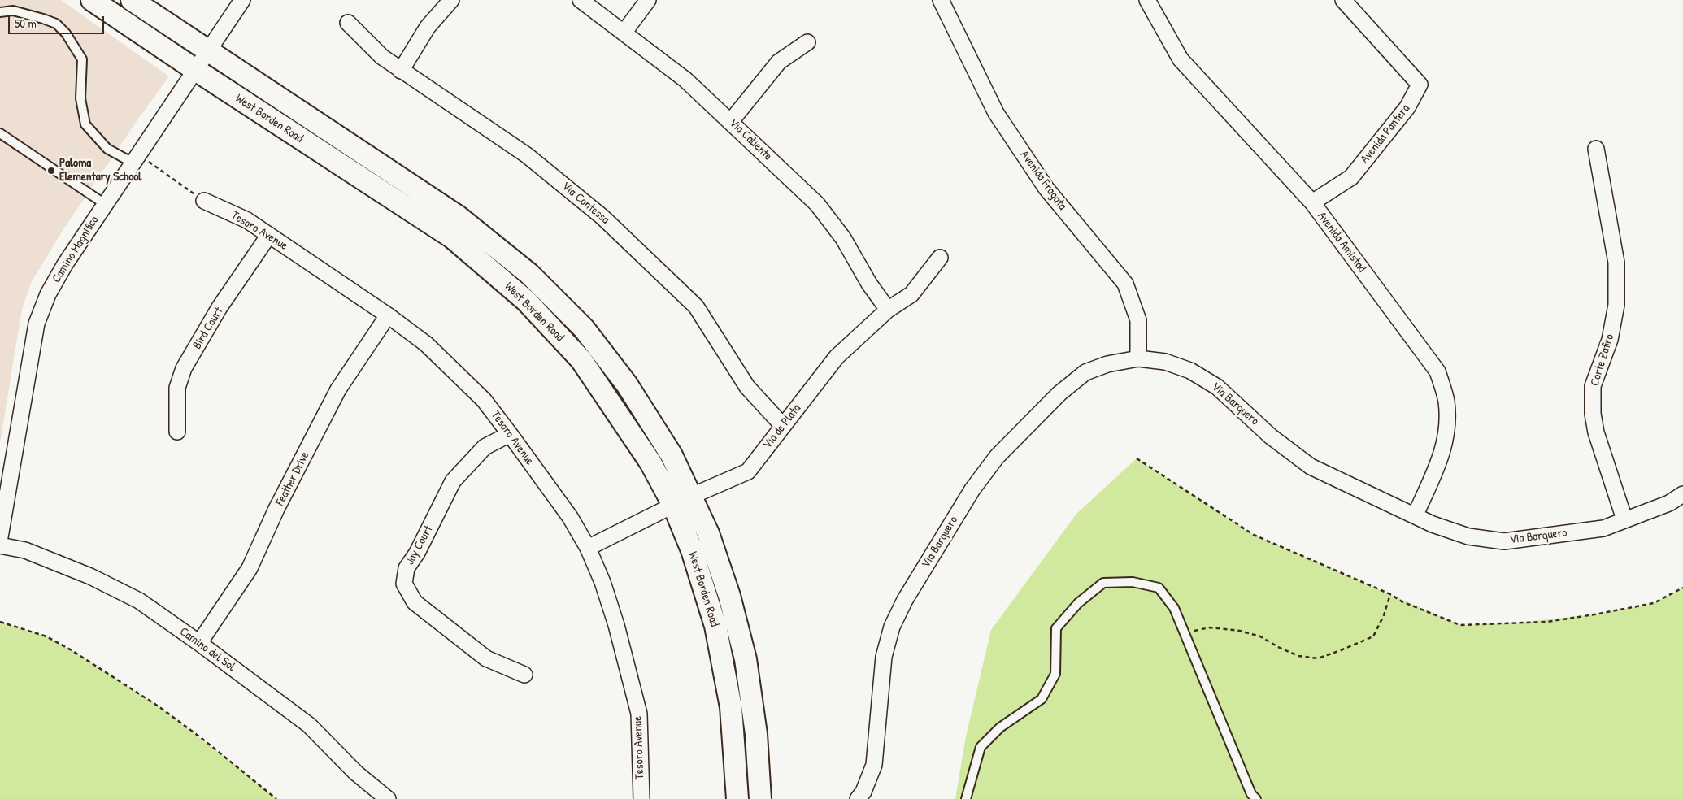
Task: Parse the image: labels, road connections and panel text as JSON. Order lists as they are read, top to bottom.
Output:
{
  "streets": {
    "main road": ["West Borden Road"],
    "street": [
      "Avenida Pantera",
      "Via Caliente",
      "Avenida Fragata",
      "Via Contessa",
      "Tesoro Avenue",
      "Avenida Amistad",
      "Camino Magnifico",
      "Bird Court",
      "Corte Zafiro",
      "Via Barquero",
      "Via de Plata",
      "Feather Drive",
      "Jay Court",
      "Camino del Sol"
    ]
  },
  "crossings": [
    ["West Borden Road", "Camino Magnifico"],
    ["West Borden Road", "Via de Plata"],
    ["Avenida Pantera", "Avenida Amistad"],
    ["Via Caliente", "Via de Plata"],
    ["Avenida Fragata", "Via Barquero"],
    ["Via Contessa", "Via de Plata"],
    ["Tesoro Avenue", "Bird Court"],
    ["Tesoro Avenue", "Via de Plata"],
    ["Tesoro Avenue", "Feather Drive"],
    ["Tesoro Avenue", "Jay Court"],
    ["Avenida Amistad", "Via Barquero"],
    ["Corte Zafiro", "Via Barquero"],
    ["Feather Drive", "Camino del Sol"]
  ],
  "places": ["Paloma Elementary School"],
  "scale_bar": "50 m"
}
